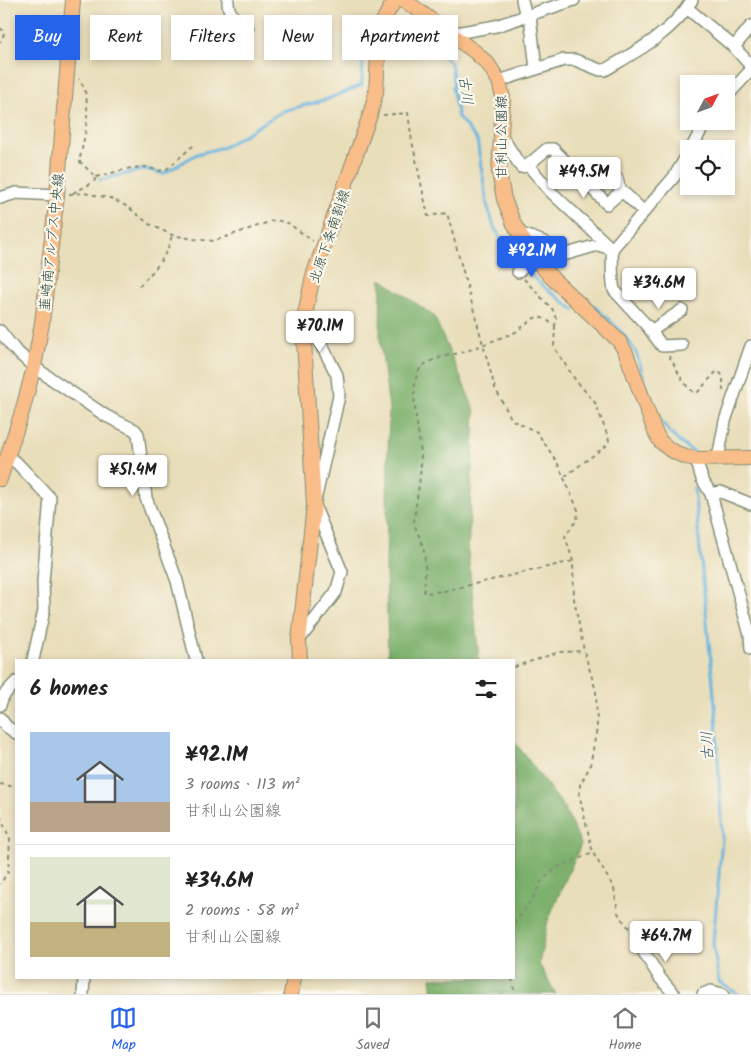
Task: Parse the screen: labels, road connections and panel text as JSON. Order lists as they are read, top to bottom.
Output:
{
  "streets": {
    "main road": ["甘利山公園線", "北原下条南割線", "韮崎南アルプス中央線"]
  },
  "water": ["古川"],
  "north": "top right",
  "page": {
    "chip": [
      "Buy",
      "Rent",
      "Filters",
      "New",
      "Apartment"
    ],
    "price": [
      "¥49.5M",
      "¥92.1M",
      "¥34.6M",
      "¥70.1M",
      "¥51.4M",
      "¥64.7M"
    ],
    "heading": "6 homes",
    "list": [
      {
        "name": "¥92.1M",
        "note": "3 rooms · 113 m² · 甘利山公園線"
      },
      {
        "name": "¥34.6M",
        "note": "2 rooms · 58 m² · 甘利山公園線"
      }
    ],
    "tabs": ["Map", "Saved", "Home"]
  }
}
